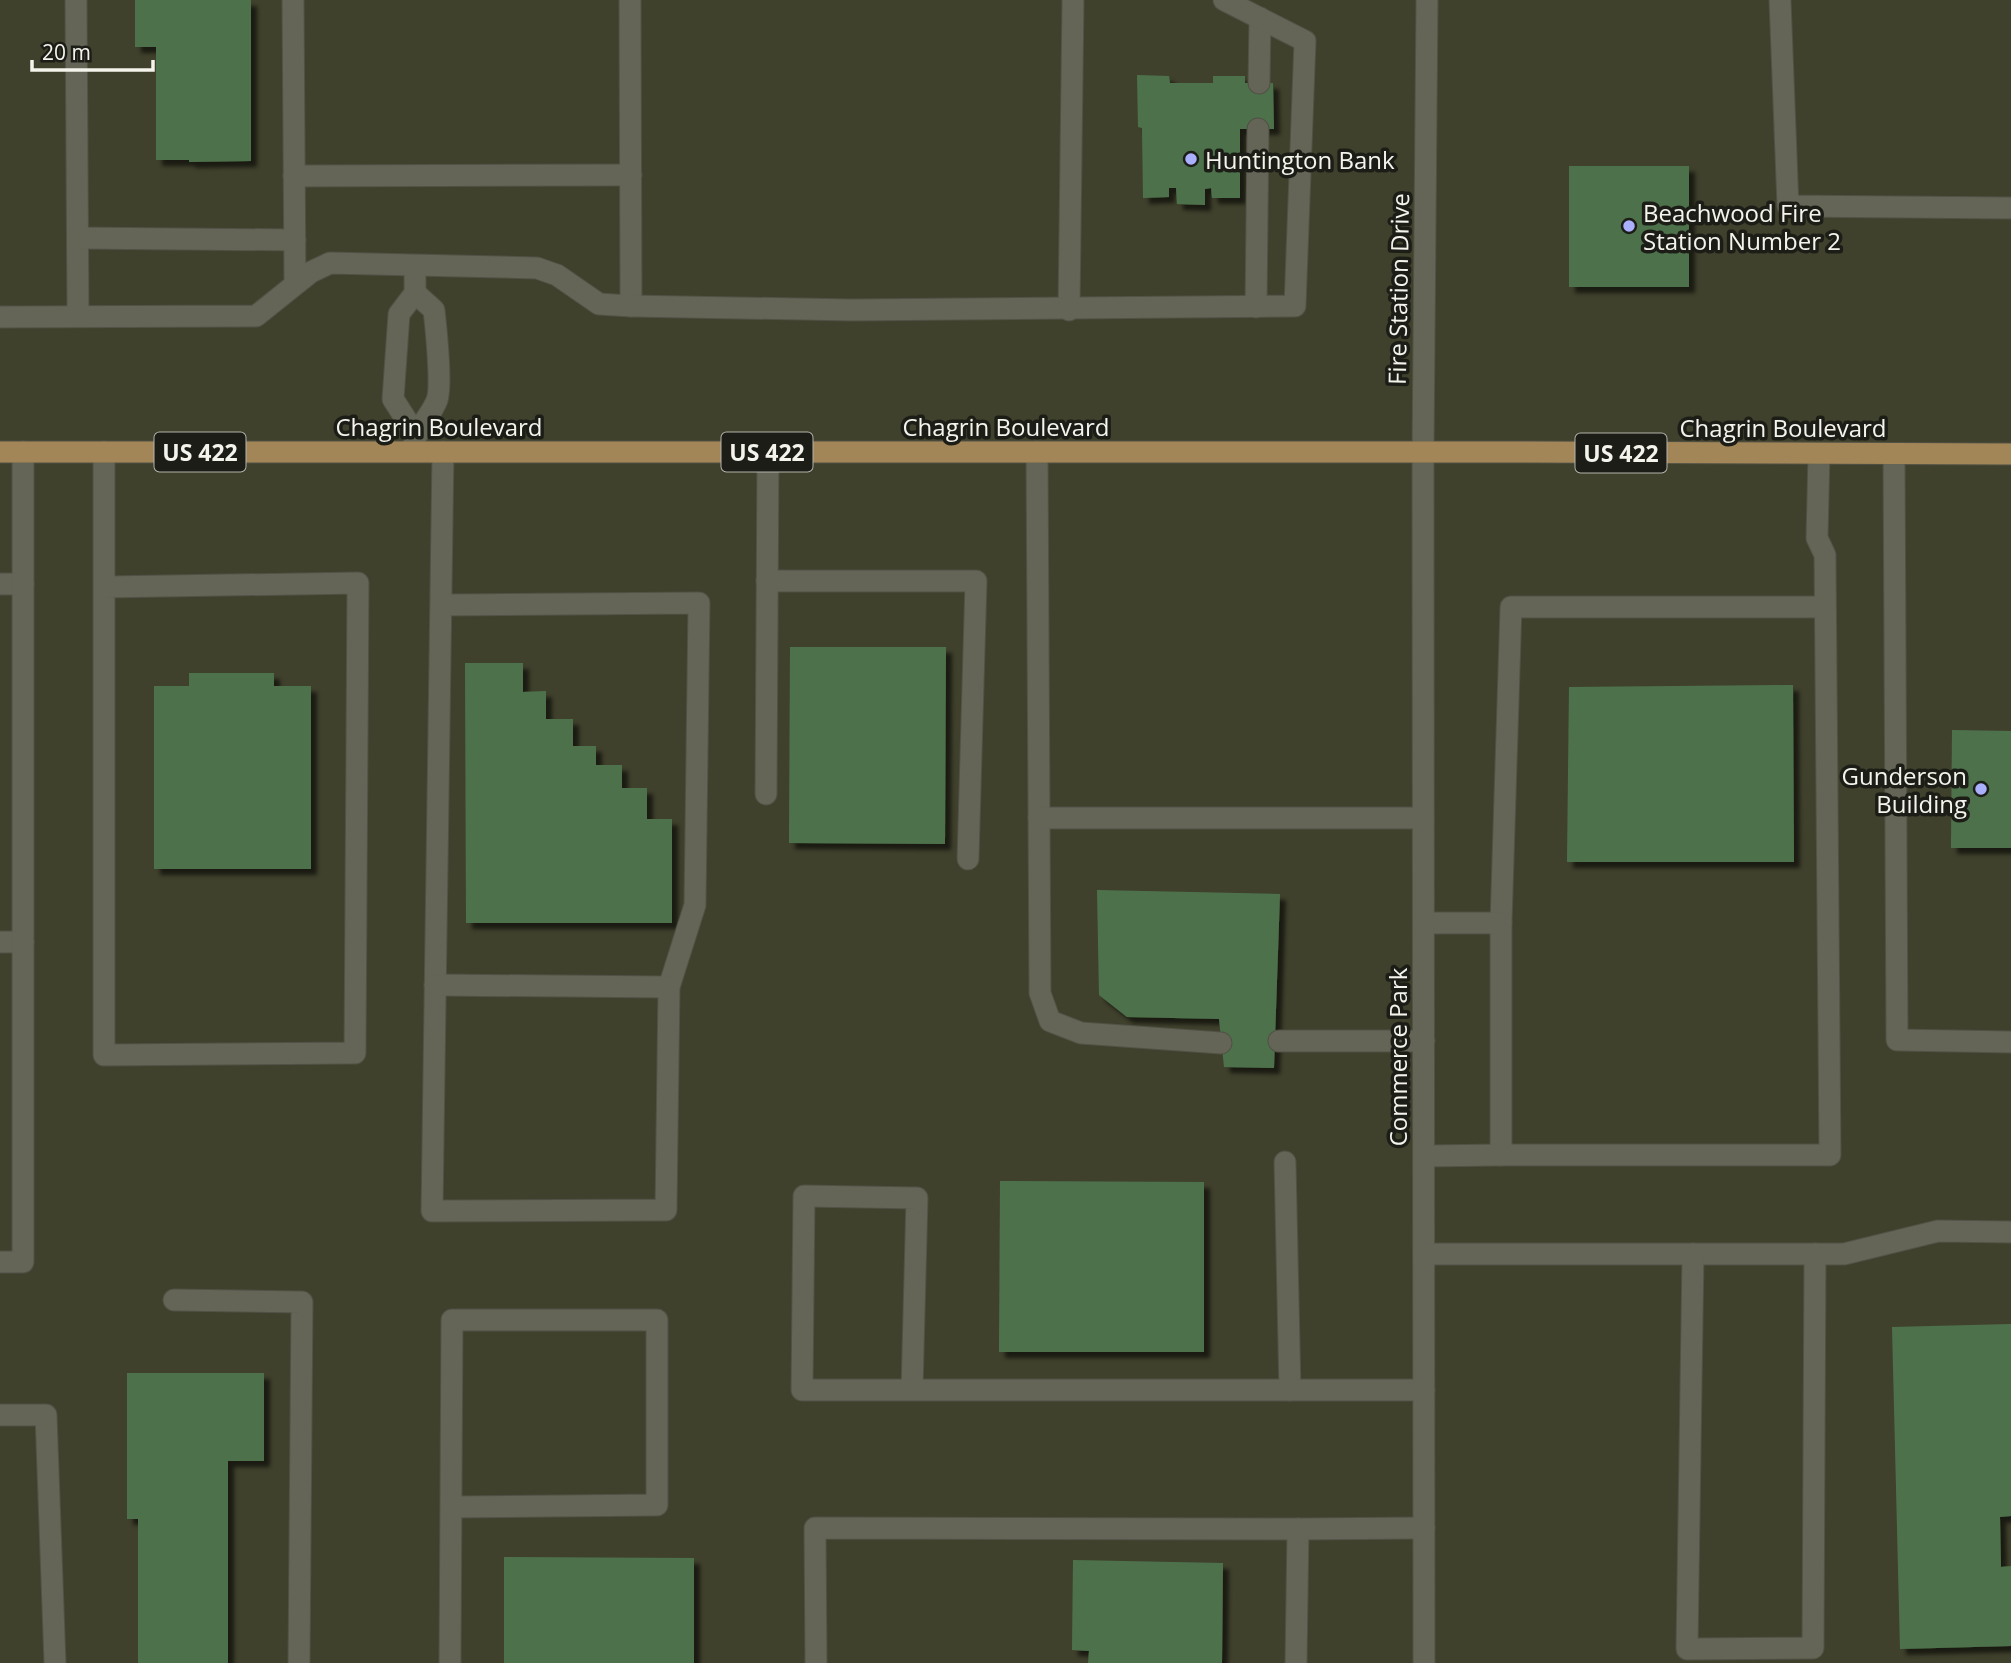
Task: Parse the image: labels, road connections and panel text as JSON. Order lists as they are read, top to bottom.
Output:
{
  "streets": {
    "main road": ["Chagrin Boulevard", "US 422"],
    "street": ["Fire Station Drive", "Commerce Park"]
  },
  "crossings": [
    ["Fire Station Drive", "Chagrin Boulevard"],
    ["Fire Station Drive", "Commerce Park"],
    ["Chagrin Boulevard", "Commerce Park"]
  ],
  "places": ["Huntington Bank", "Beachwood Fire Station Number 2", "Gunderson Building"],
  "scale_bar": "20 m"
}
